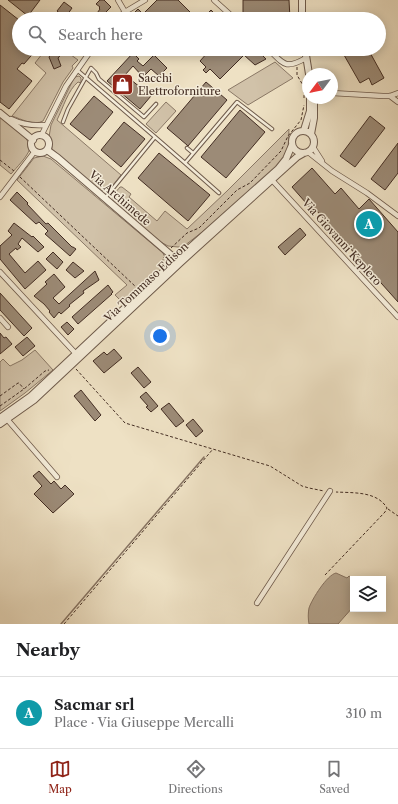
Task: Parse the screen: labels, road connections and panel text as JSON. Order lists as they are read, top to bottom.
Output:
{
  "streets": {
    "street": ["Via Archimede", "Via Giovanni Keplero", "Via Tommaso Edison"]
  },
  "crossings": [
    ["Via Archimede", "Via Tommaso Edison"],
    ["Via Giovanni Keplero", "Via Tommaso Edison"]
  ],
  "places": {
    "shop": ["Sacchi Elettroforniture"]
  },
  "north": "bottom left",
  "page": {
    "search": "Search here",
    "pins": "A",
    "heading": "Nearby",
    "list": [
      {
        "mark": "A",
        "name": "Sacmar srl",
        "note": "Place · Via Giuseppe Mercalli",
        "value": "310 m"
      }
    ],
    "nav": ["Map", "Directions", "Saved"]
  }
}
